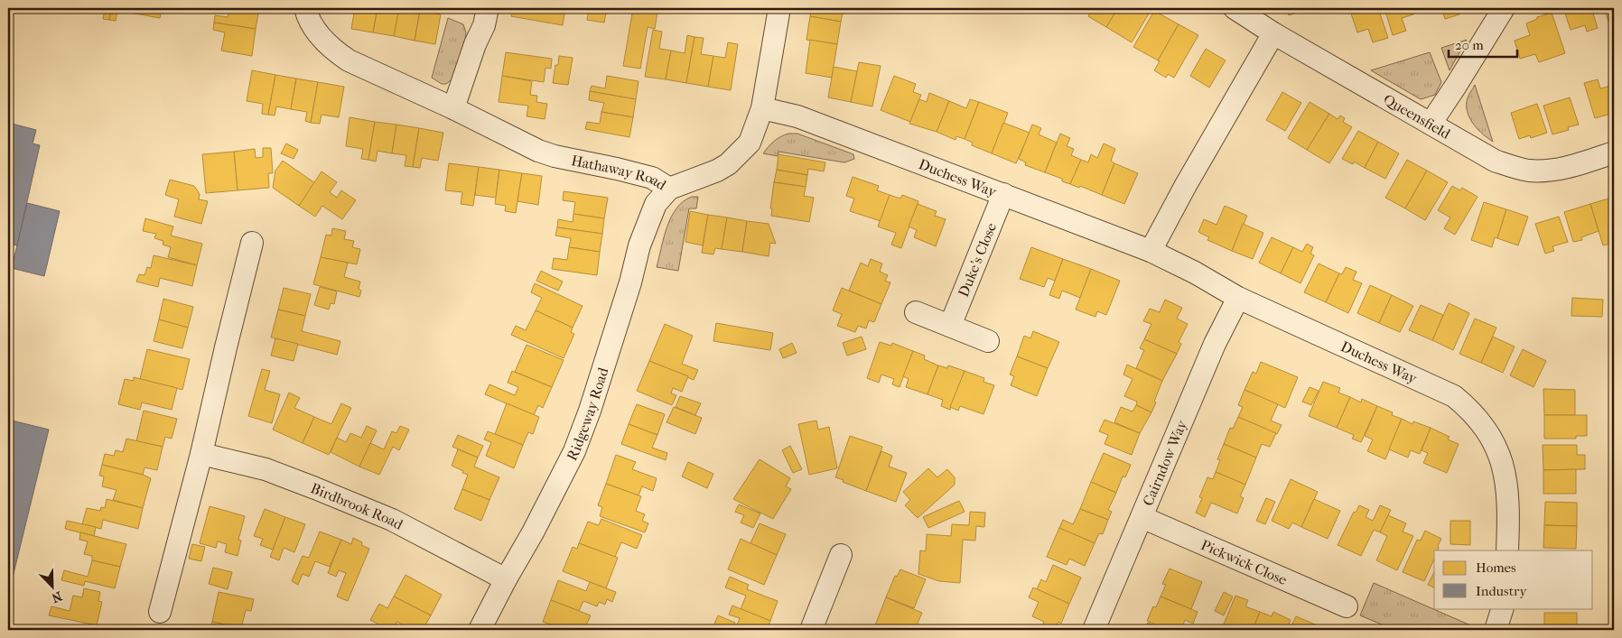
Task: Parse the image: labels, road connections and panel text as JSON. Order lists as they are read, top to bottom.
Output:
{
  "streets": {
    "street": [
      "Queensfield",
      "Hathaway Road",
      "Duchess Way",
      "Duke's Close",
      "Ridgeway Road",
      "Cairndow Way",
      "Birdbrook Road",
      "Pickwick Close"
    ]
  },
  "crossings": [
    ["Hathaway Road", "Duchess Way"],
    ["Hathaway Road", "Ridgeway Road"],
    ["Duchess Way", "Duke's Close"],
    ["Duchess Way", "Cairndow Way"],
    ["Ridgeway Road", "Birdbrook Road"],
    ["Cairndow Way", "Pickwick Close"]
  ],
  "legend": ["Homes", "Industry"],
  "scale_bar": "20 m",
  "north": "bottom right"
}
